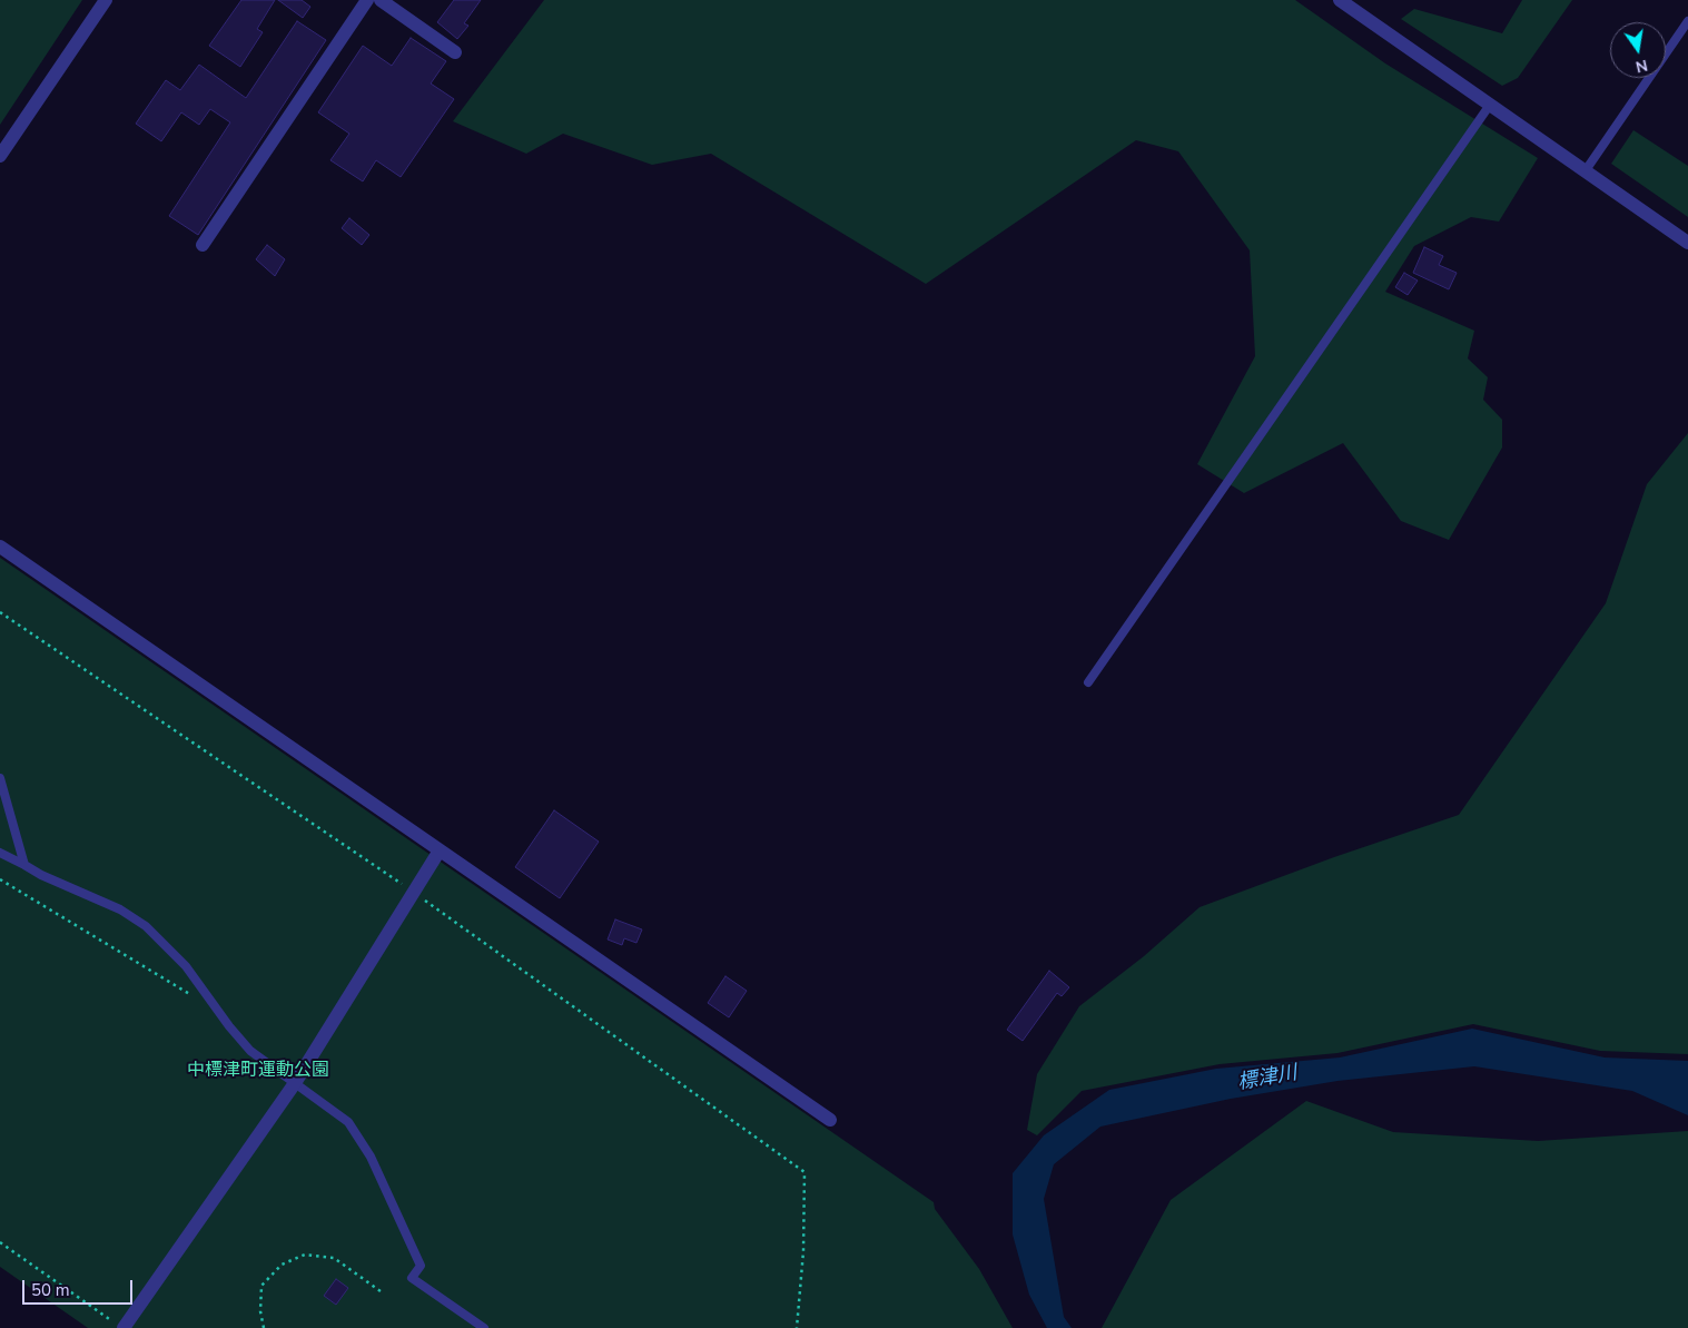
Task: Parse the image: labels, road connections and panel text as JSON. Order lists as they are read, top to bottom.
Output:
{
  "water": ["標津川"],
  "parks": ["中標津町運動公園"],
  "scale_bar": "50 m",
  "north": "bottom"
}
